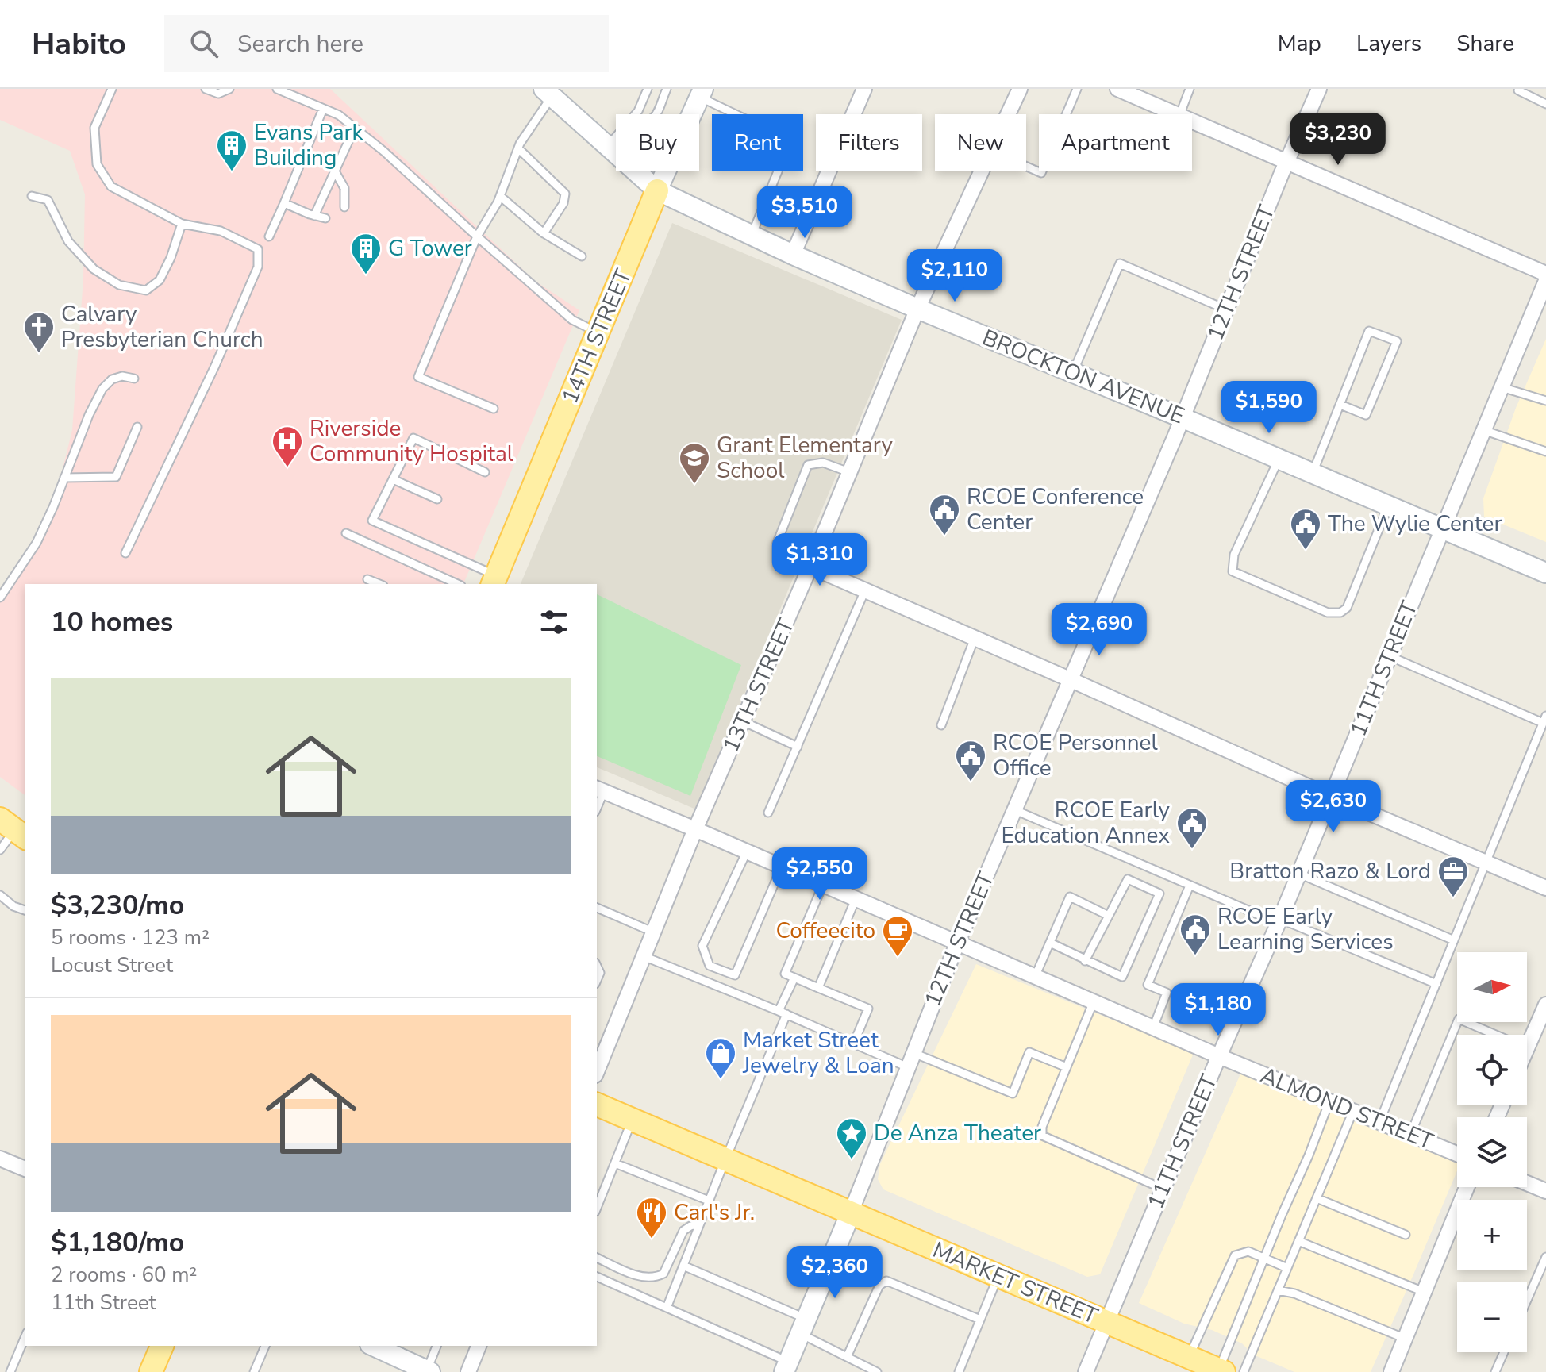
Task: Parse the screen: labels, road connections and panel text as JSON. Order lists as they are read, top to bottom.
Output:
{
  "streets": {
    "main road": [
      "12TH STREET",
      "14TH STREET",
      "BROCKTON AVENUE",
      "MARKET STREET"
    ],
    "street": ["11TH STREET", "13TH STREET", "ALMOND STREET"]
  },
  "crossings": [
    ["12TH STREET", "BROCKTON AVENUE"],
    ["12TH STREET", "ALMOND STREET"],
    ["12TH STREET", "MARKET STREET"],
    ["14TH STREET", "BROCKTON AVENUE"],
    ["BROCKTON AVENUE", "11TH STREET"],
    ["BROCKTON AVENUE", "13TH STREET"],
    ["11TH STREET", "ALMOND STREET"],
    ["11TH STREET", "MARKET STREET"],
    ["13TH STREET", "ALMOND STREET"]
  ],
  "places": {
    "building": ["Evans Park Building", "G Tower"],
    "church": ["Calvary Presbyterian Church"],
    "hospital": ["Riverside Community Hospital"],
    "school or university": ["Grant Elementary School"],
    "public building": [
      "RCOE Conference Center",
      "The Wylie Center",
      "RCOE Personnel Office",
      "RCOE Early Education Annex",
      "RCOE Early Learning Services"
    ],
    "office": ["Bratton Razo & Lord"],
    "cafe": ["Coffeecito"],
    "shop": ["Market Street Jewelry & Loan"],
    "place": ["De Anza Theater"],
    "restaurant": ["Carl's Jr."]
  },
  "north": "right",
  "page": {
    "header": "Habito",
    "search": "Search here",
    "nav": ["Map", "Layers", "Share"],
    "price": [
      "$3,230",
      "$3,510",
      "$2,110",
      "$1,590",
      "$1,310",
      "$2,690",
      "$2,630",
      "$2,550",
      "$1,180",
      "$2,360"
    ],
    "chip": [
      "Buy",
      "Rent",
      "Filters",
      "New",
      "Apartment"
    ],
    "heading": "10 homes",
    "list": [
      {
        "name": "$3,230/mo",
        "note": "5 rooms · 123 m² · Locust Street"
      },
      {
        "name": "$1,180/mo",
        "note": "2 rooms · 60 m² · 11th Street"
      }
    ],
    "map_buttons": ["+", "−"]
  }
}
